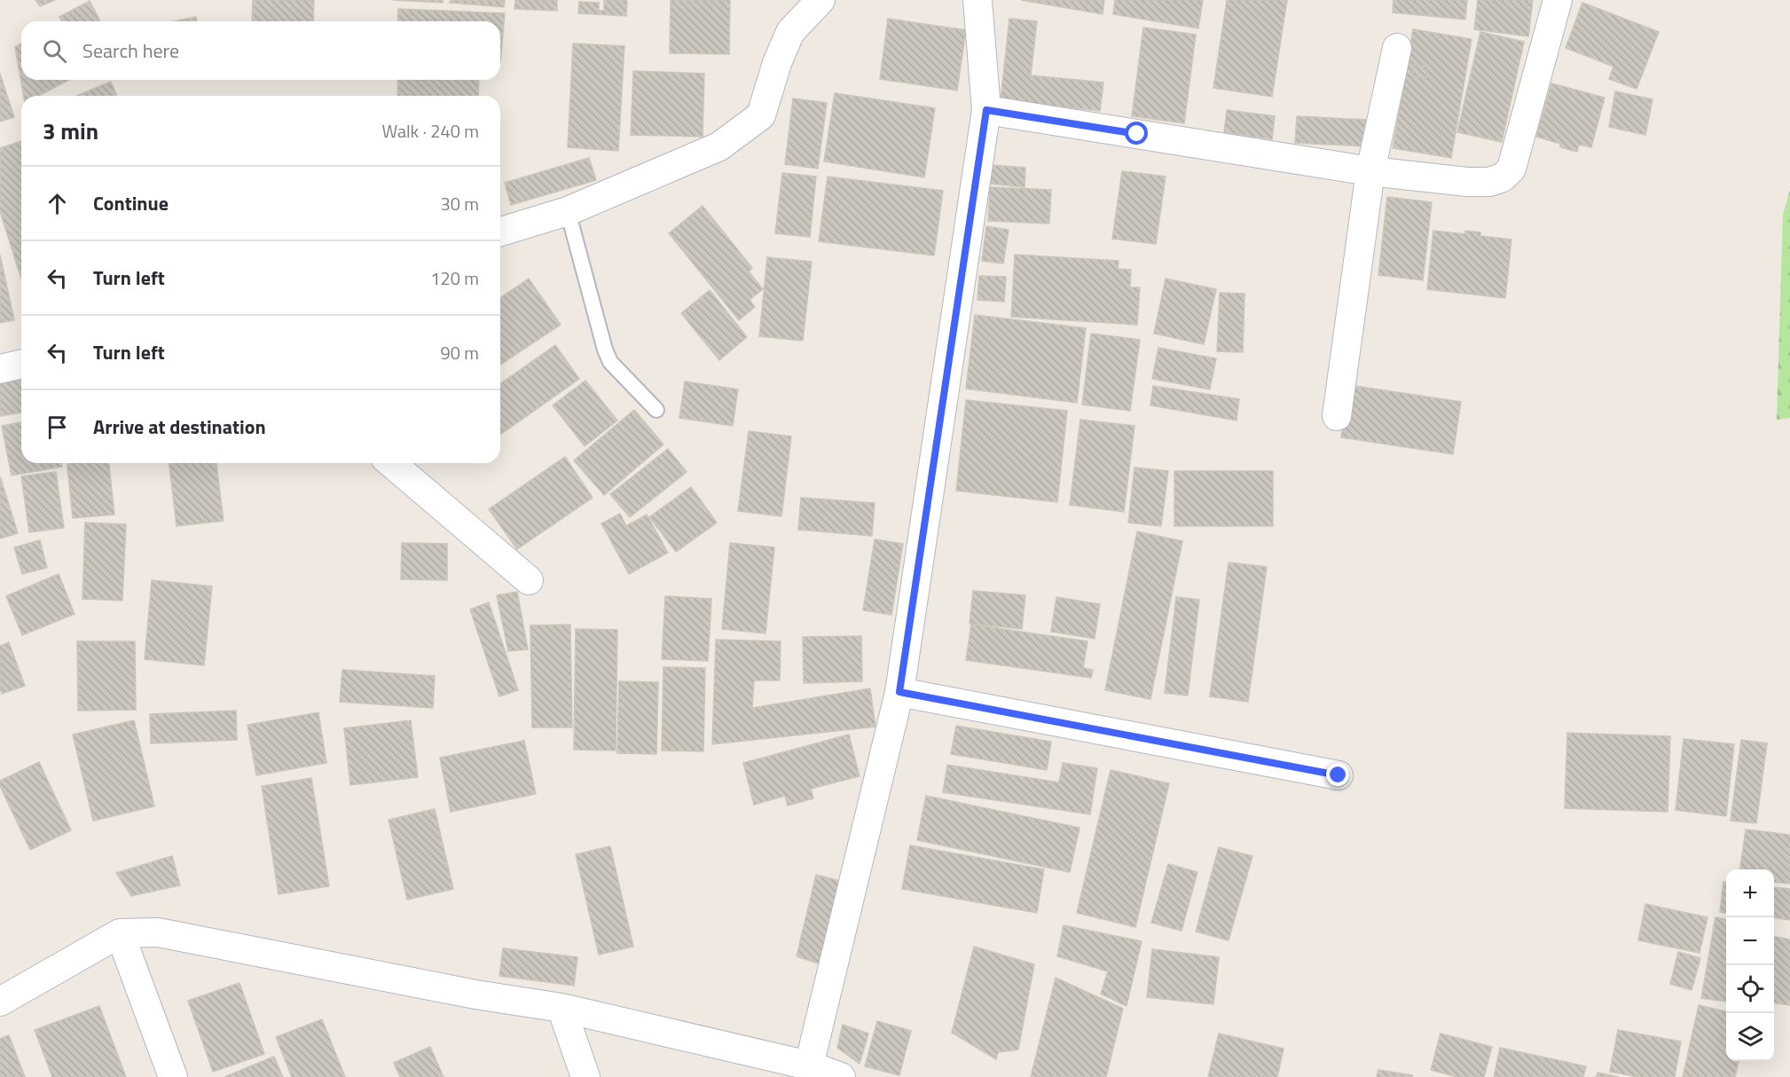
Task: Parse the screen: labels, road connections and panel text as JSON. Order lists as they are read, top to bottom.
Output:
{
  "page": {
    "search": "Search here",
    "heading": ["3 min", "Walk · 240 m"],
    "list": [
      ["Continue", "30 m"],
      ["Turn left", "120 m"],
      ["Turn left", "90 m"],
      "Arrive at destination"
    ],
    "map_buttons": ["+", "−"]
  }
}
